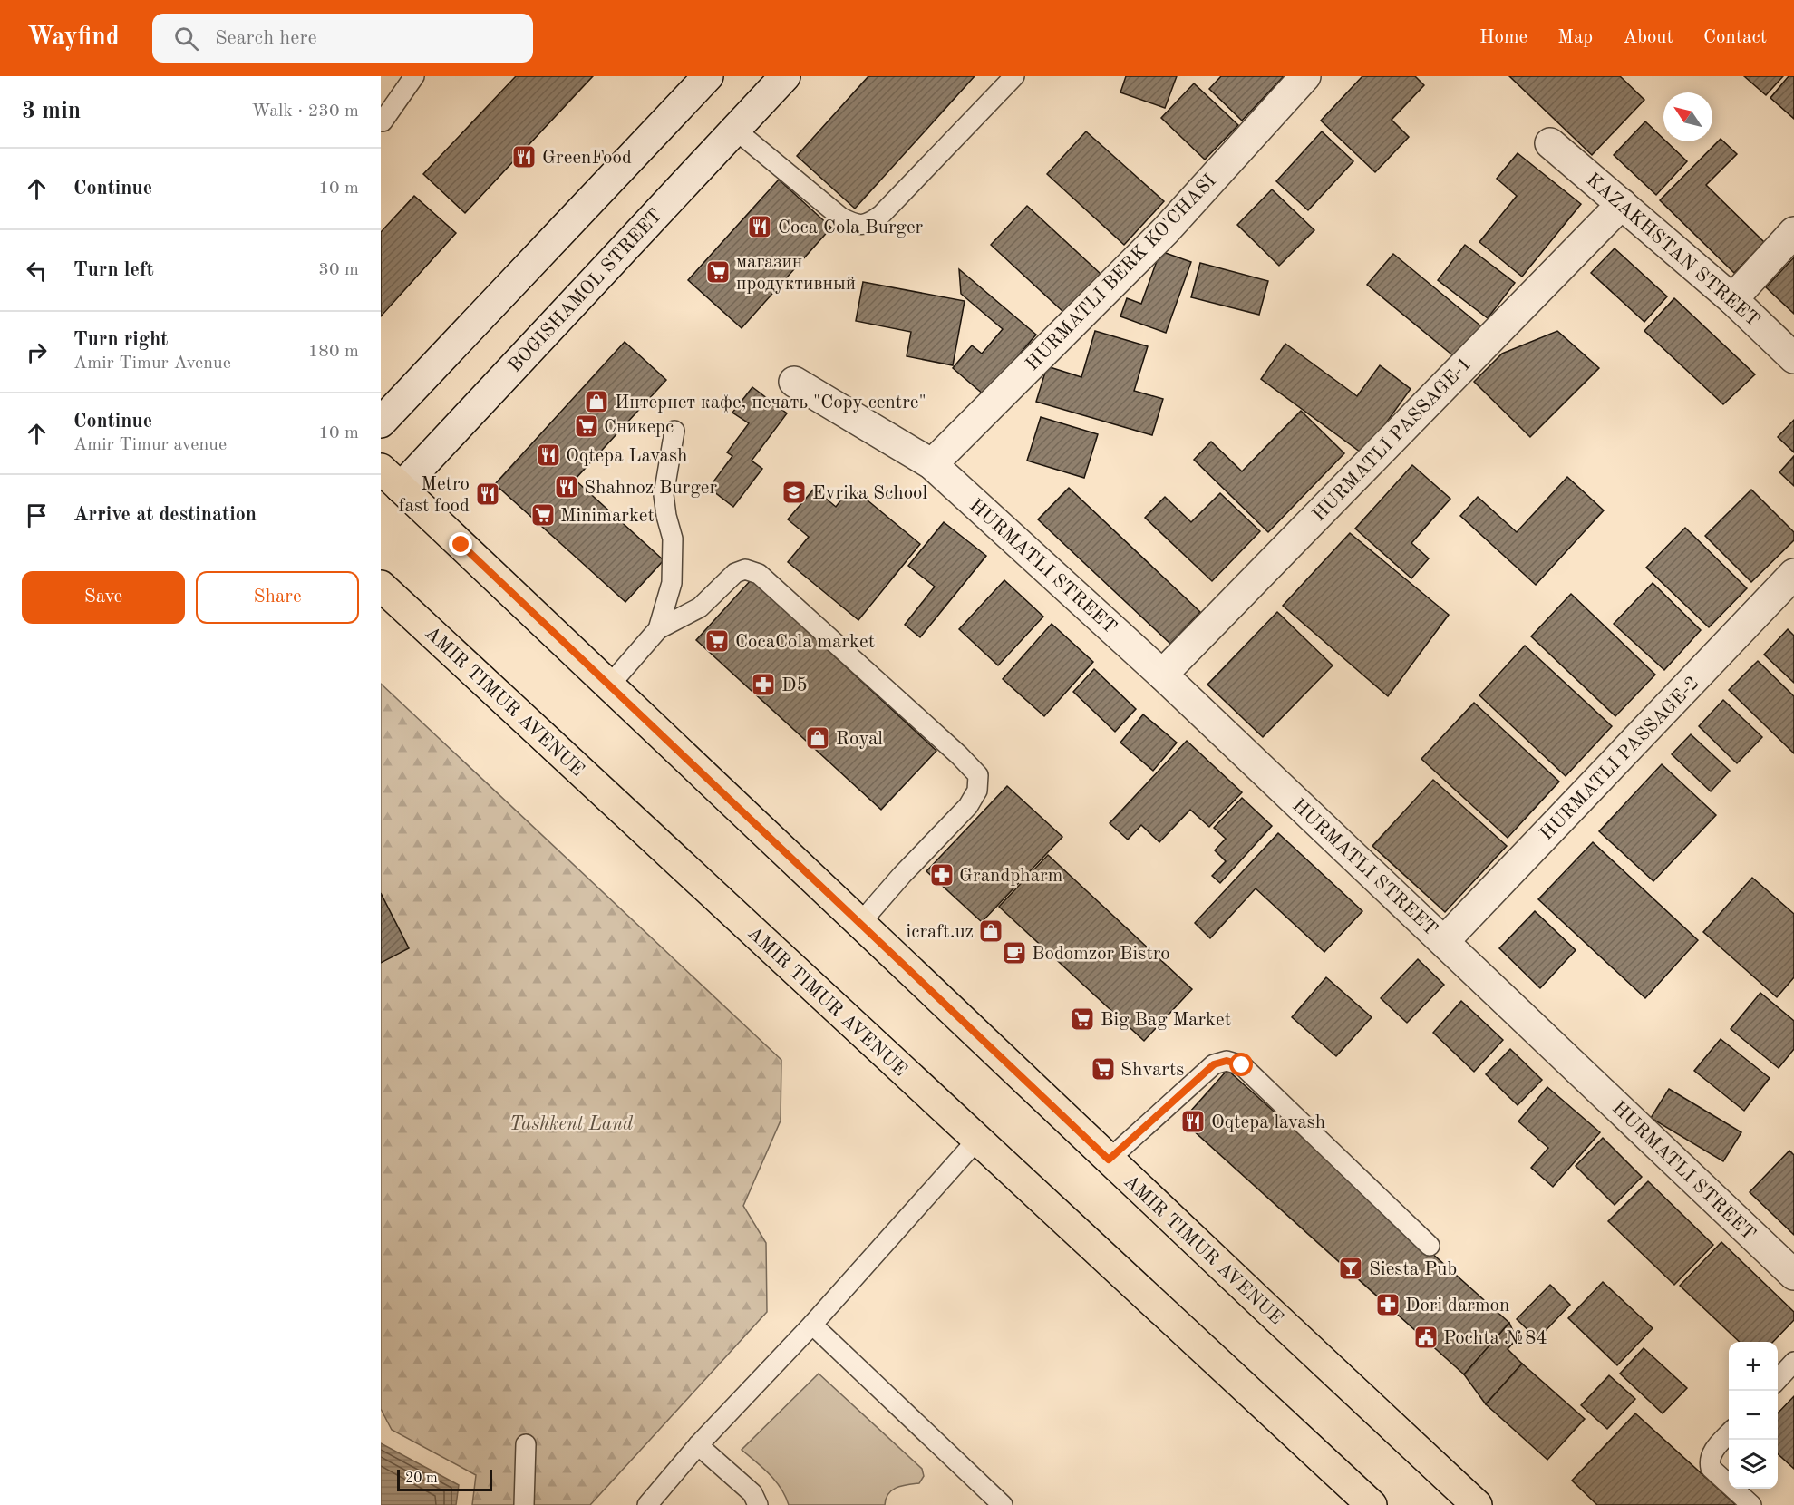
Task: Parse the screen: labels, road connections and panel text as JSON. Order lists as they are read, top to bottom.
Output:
{
  "streets": {
    "main road": ["AMIR TIMUR AVENUE"],
    "street": [
      "KAZAKHSTAN STREET",
      "HURMATLI BERK KO'CHASI",
      "BOGISHAMOL STREET",
      "HURMATLI PASSAGE-1",
      "HURMATLI STREET",
      "HURMATLI PASSAGE-2"
    ]
  },
  "crossings": [
    ["KAZAKHSTAN STREET", "HURMATLI PASSAGE-1"],
    ["HURMATLI BERK KO'CHASI", "HURMATLI STREET"],
    ["BOGISHAMOL STREET", "AMIR TIMUR AVENUE"],
    ["HURMATLI PASSAGE-1", "HURMATLI STREET"],
    ["HURMATLI STREET", "HURMATLI PASSAGE-2"]
  ],
  "parks": ["Tashkent Land"],
  "places": {
    "restaurant": [
      "GreenFood",
      "Coca Cola Burger",
      "Oqtepa Lavash",
      "Shahnoz Burger",
      "Metro fast food",
      "Oqtepa lavash"
    ],
    "supermarket": [
      "магазин продуктивный",
      "Сникерс",
      "Minimarket",
      "CocaCola market",
      "Big Bag Market",
      "Shvarts"
    ],
    "shop": ["Интернет кафе, печать \"Copy centre\"", "Royal", "icraft.uz"],
    "school or university": ["Evrika School"],
    "pharmacy": ["D5", "Grandpharm", "Dori darmon"],
    "cafe": ["Bodomzor Bistro"],
    "bar": ["Siesta Pub"],
    "public building": ["Pochta №84"]
  },
  "scale_bar": "20 m",
  "north": "top left",
  "page": {
    "header": "Wayfind",
    "search": "Search here",
    "nav": [
      "Home",
      "Map",
      "About",
      "Contact"
    ],
    "heading": ["3 min", "Walk · 230 m"],
    "list": [
      ["Continue", "10 m"],
      ["Turn left", "30 m"],
      ["Turn right", "Amir Timur Avenue", "180 m"],
      ["Continue", "Amir Timur avenue", "10 m"],
      "Arrive at destination"
    ],
    "buttons": ["Save", "Share"],
    "map_buttons": ["+", "−"],
    "scale": "20 m"
  }
}
